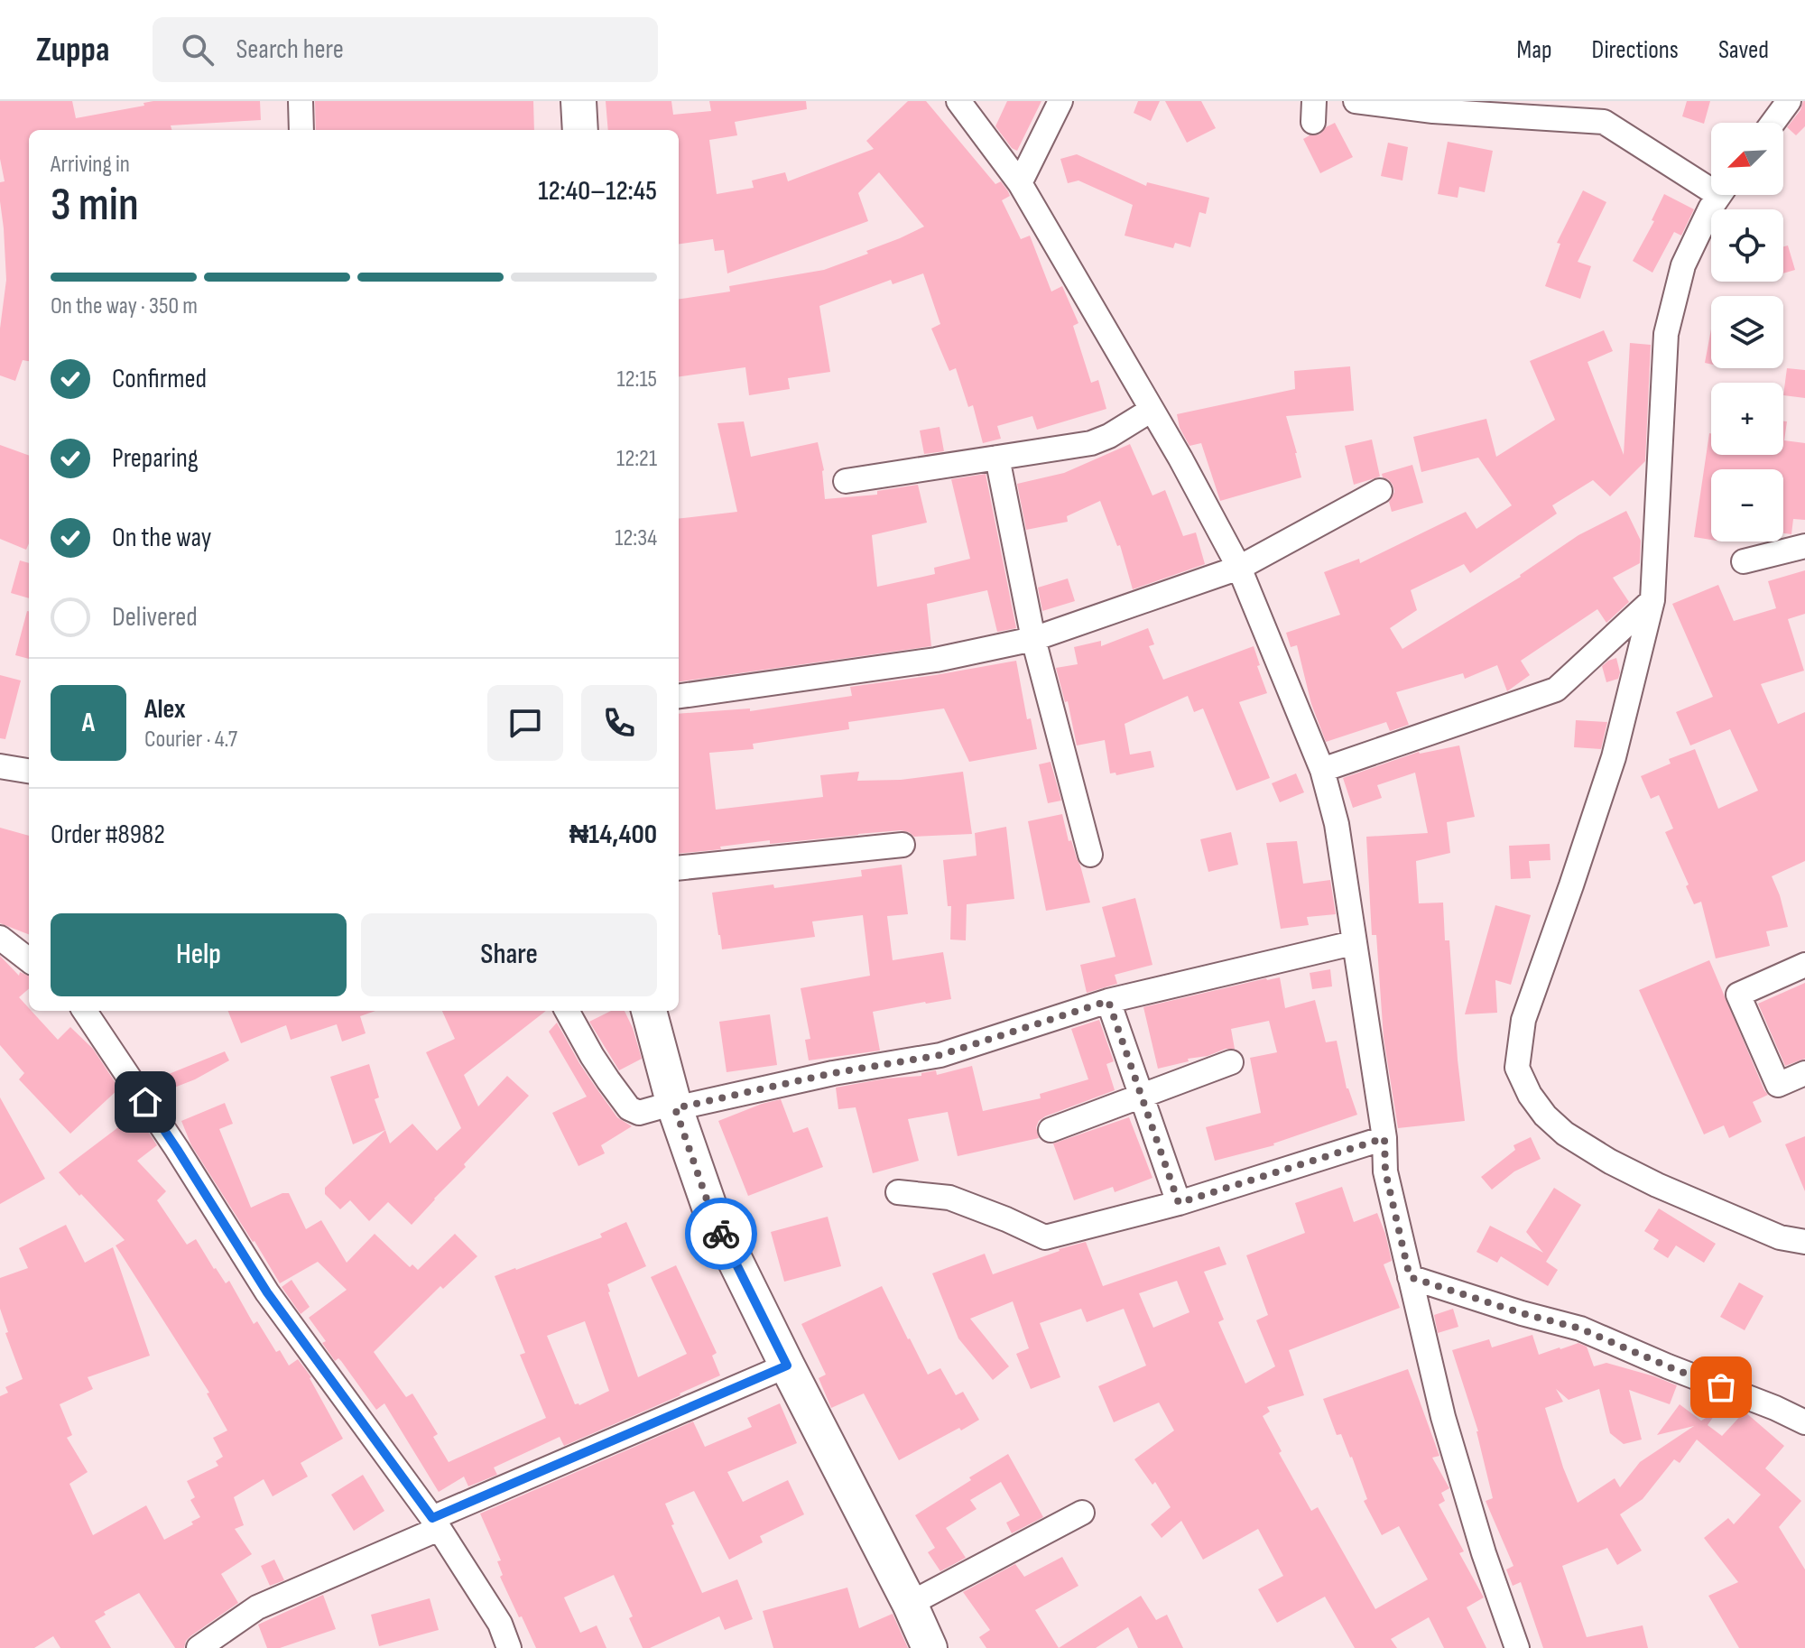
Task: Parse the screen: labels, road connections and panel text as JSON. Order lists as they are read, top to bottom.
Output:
{
  "north": "bottom left",
  "page": {
    "header": "Zuppa",
    "search": "Search here",
    "nav": ["Map", "Directions", "Saved"],
    "map_buttons": ["+", "−"],
    "heading": ["3 min", "Arriving in", "12:40–12:45"],
    "panel": [
      "Alex",
      "Courier · 4.7",
      "Order #8982",
      "₦14,400"
    ],
    "bar": "On the way · 350 m",
    "list": [
      ["Confirmed", "12:15"],
      ["Preparing", "12:21"],
      ["On the way", "12:34"],
      "Delivered"
    ],
    "round": "A",
    "buttons": ["Help", "Share"]
  }
}
